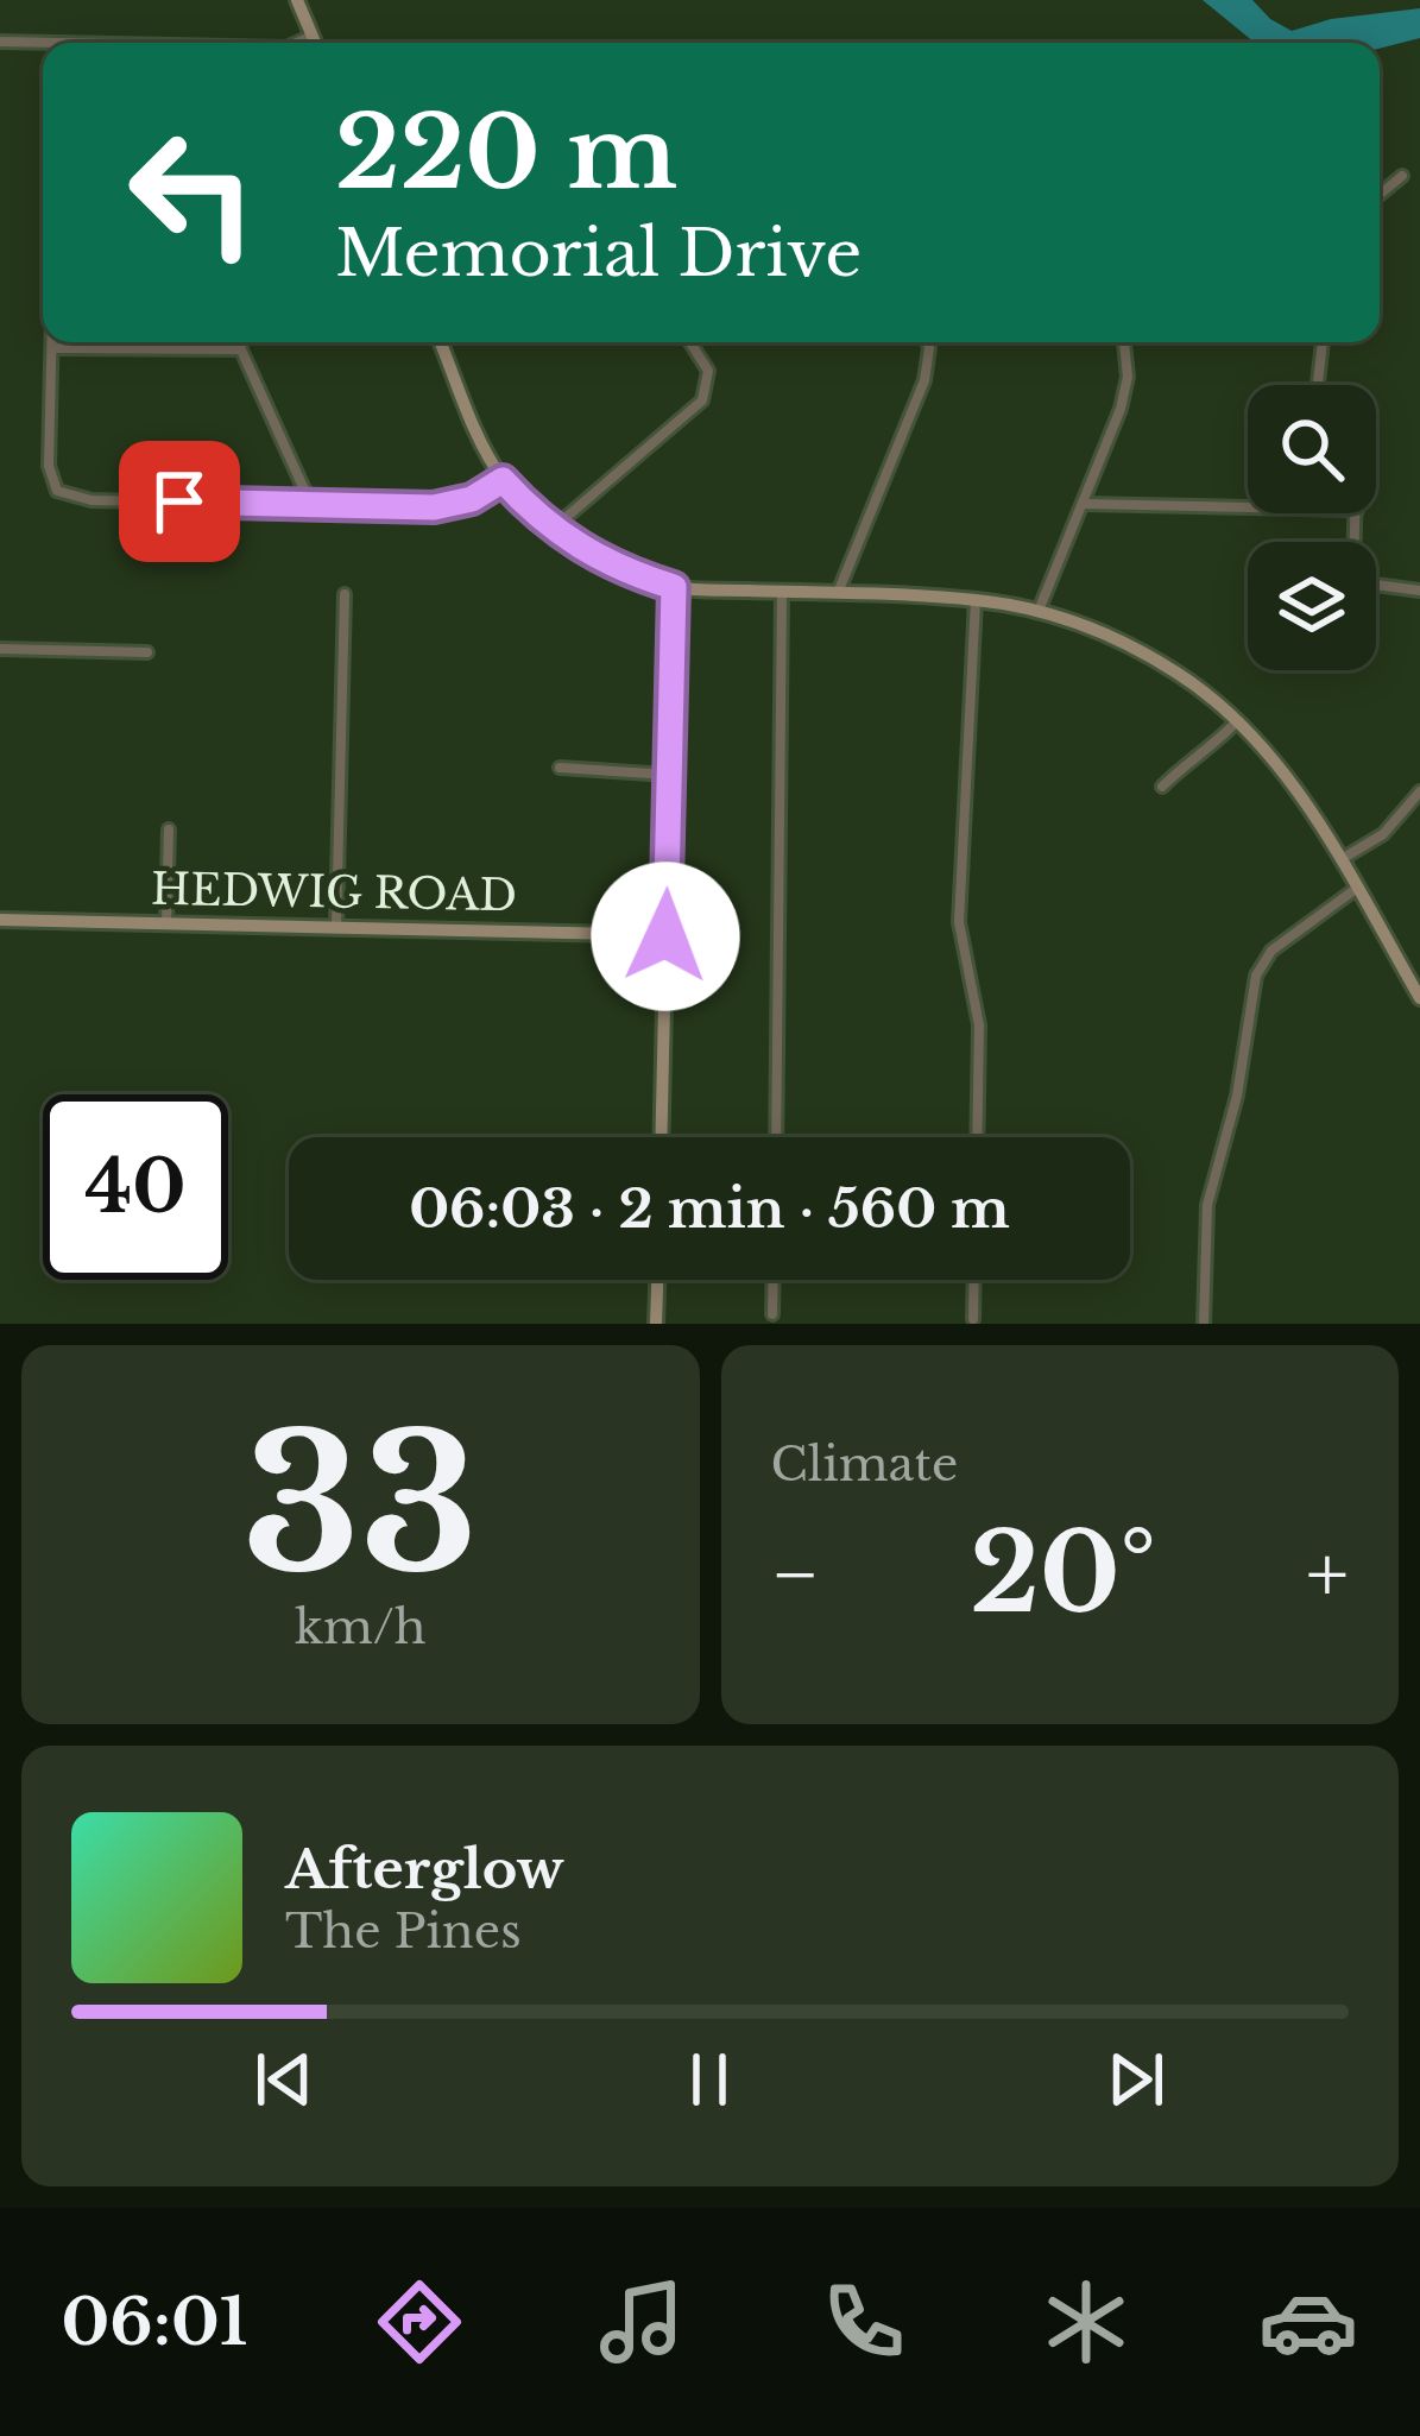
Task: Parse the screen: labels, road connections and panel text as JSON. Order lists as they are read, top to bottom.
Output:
{
  "streets": {
    "street": ["HEDWIG ROAD"]
  },
  "page": {
    "turn": ["220 m", "Memorial Drive"],
    "limit": "40",
    "trip": "06:03 · 2 min · 560 m",
    "tile": [
      ["33", "km/h"],
      "Climate"
    ],
    "heat": ["−", "20°", "+"],
    "song": ["Afterglow", "The Pines"],
    "tabs": "06:01"
  }
}
